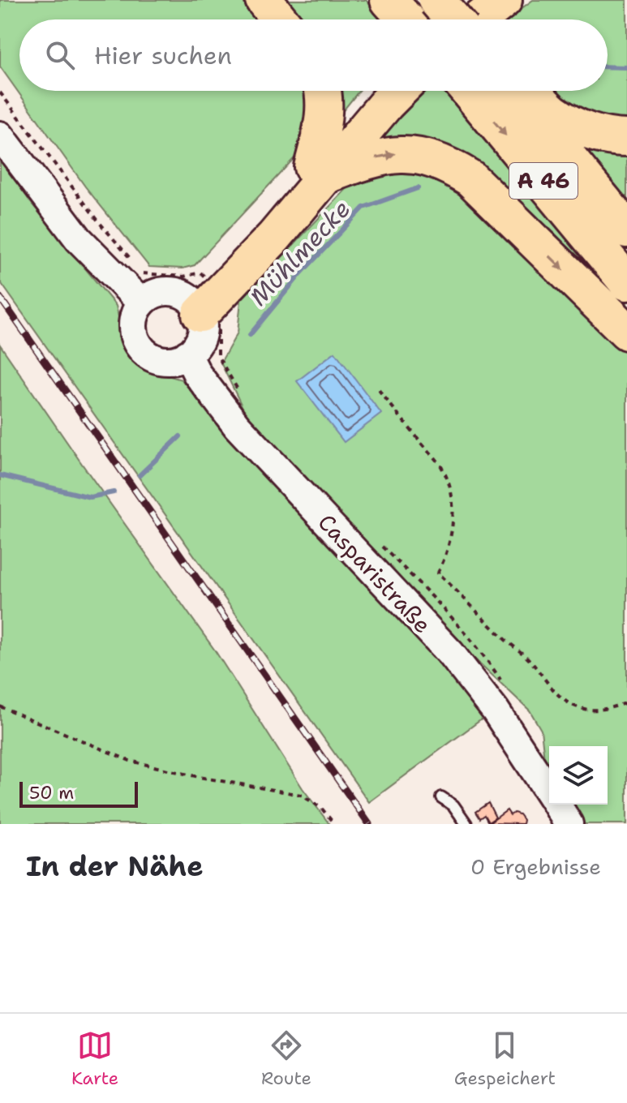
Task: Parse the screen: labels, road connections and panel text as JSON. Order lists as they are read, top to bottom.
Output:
{
  "streets": {
    "highway": ["A 46"],
    "main road": ["Casparistraße"]
  },
  "water": ["Mühlmecke"],
  "scale_bar": "50 m",
  "page": {
    "search": "Hier suchen",
    "scale": "50 m",
    "heading": ["In der Nähe", "0 Ergebnisse"],
    "nav": ["Karte", "Route", "Gespeichert"]
  }
}
